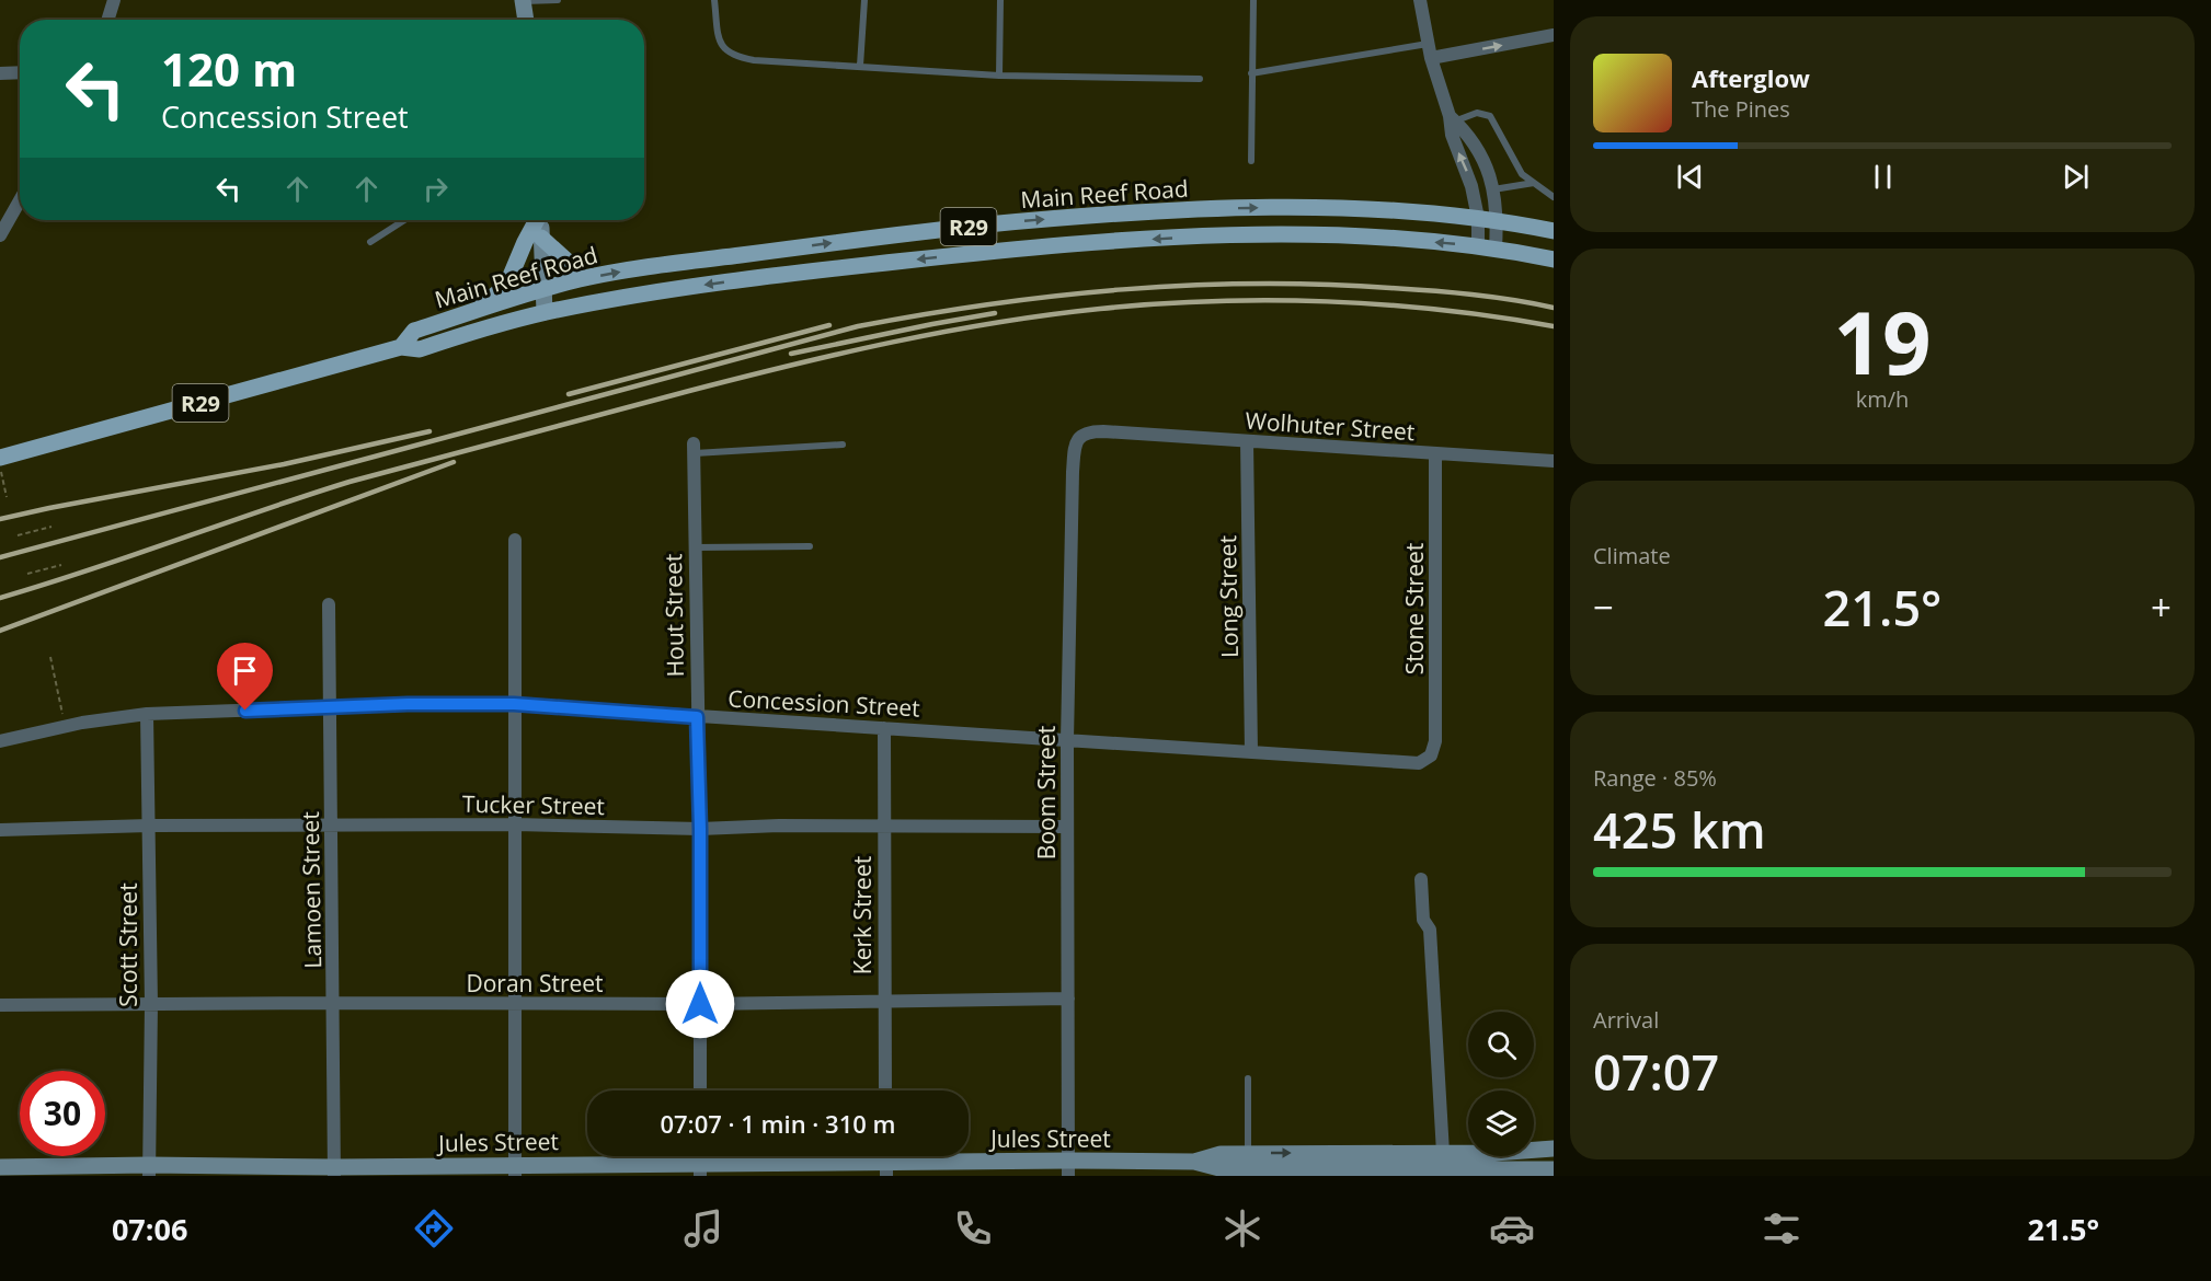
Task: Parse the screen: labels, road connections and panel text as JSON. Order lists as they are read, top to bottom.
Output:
{
  "streets": {
    "main road": ["Main Reef Road", "R29", "Jules Street"],
    "street": [
      "Wolhuter Street",
      "Long Street",
      "Stone Street",
      "Hout Street",
      "Concession Street",
      "Boom Street",
      "Tucker Street",
      "Lamoen Street",
      "Kerk Street",
      "Scott Street",
      "Doran Street"
    ]
  },
  "crossings": [
    ["Wolhuter Street", "Long Street"],
    ["Wolhuter Street", "Stone Street"],
    ["Wolhuter Street", "Boom Street"],
    ["Long Street", "Concession Street"],
    ["Stone Street", "Concession Street"],
    ["Hout Street", "Concession Street"],
    ["Hout Street", "Tucker Street"],
    ["Hout Street", "Doran Street"],
    ["Concession Street", "Boom Street"],
    ["Concession Street", "Lamoen Street"],
    ["Concession Street", "Kerk Street"],
    ["Concession Street", "Scott Street"],
    ["Boom Street", "Tucker Street"],
    ["Boom Street", "Doran Street"],
    ["Boom Street", "Jules Street"],
    ["Tucker Street", "Lamoen Street"],
    ["Tucker Street", "Kerk Street"],
    ["Tucker Street", "Scott Street"],
    ["Lamoen Street", "Doran Street"],
    ["Lamoen Street", "Jules Street"],
    ["Kerk Street", "Doran Street"],
    ["Scott Street", "Doran Street"],
    ["Scott Street", "Jules Street"]
  ],
  "page": {
    "turn": ["120 m", "Concession Street"],
    "song": ["Afterglow", "The Pines"],
    "tile": [
      ["19", "km/h"],
      "Climate",
      ["Range · 85%", "425 km"],
      ["Arrival", "07:07"]
    ],
    "heat": ["−", "21.5°", "+"],
    "limit": "30",
    "trip": "07:07 · 1 min · 310 m",
    "tabs": ["07:06", "21.5°"]
  }
}
